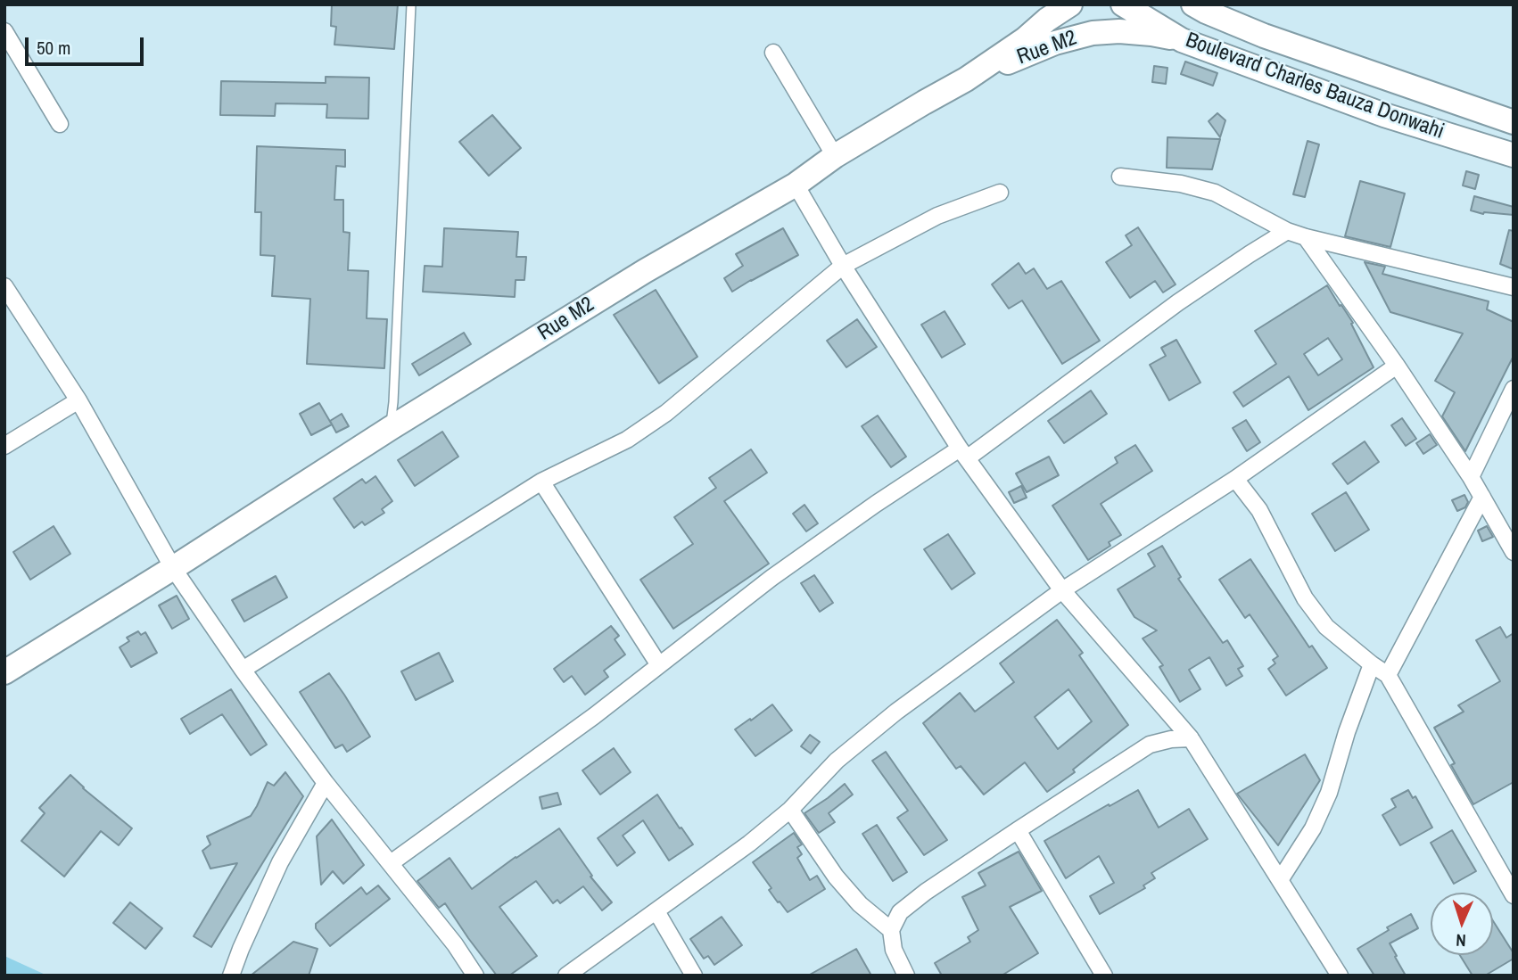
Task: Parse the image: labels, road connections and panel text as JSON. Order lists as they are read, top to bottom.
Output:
{
  "streets": {
    "street": ["Rue M2", "Boulevard Charles Bauza Donwahi"]
  },
  "crossings": [
    ["Rue M2", "Boulevard Charles Bauza Donwahi"]
  ],
  "scale_bar": "50 m",
  "north": "bottom"
}
